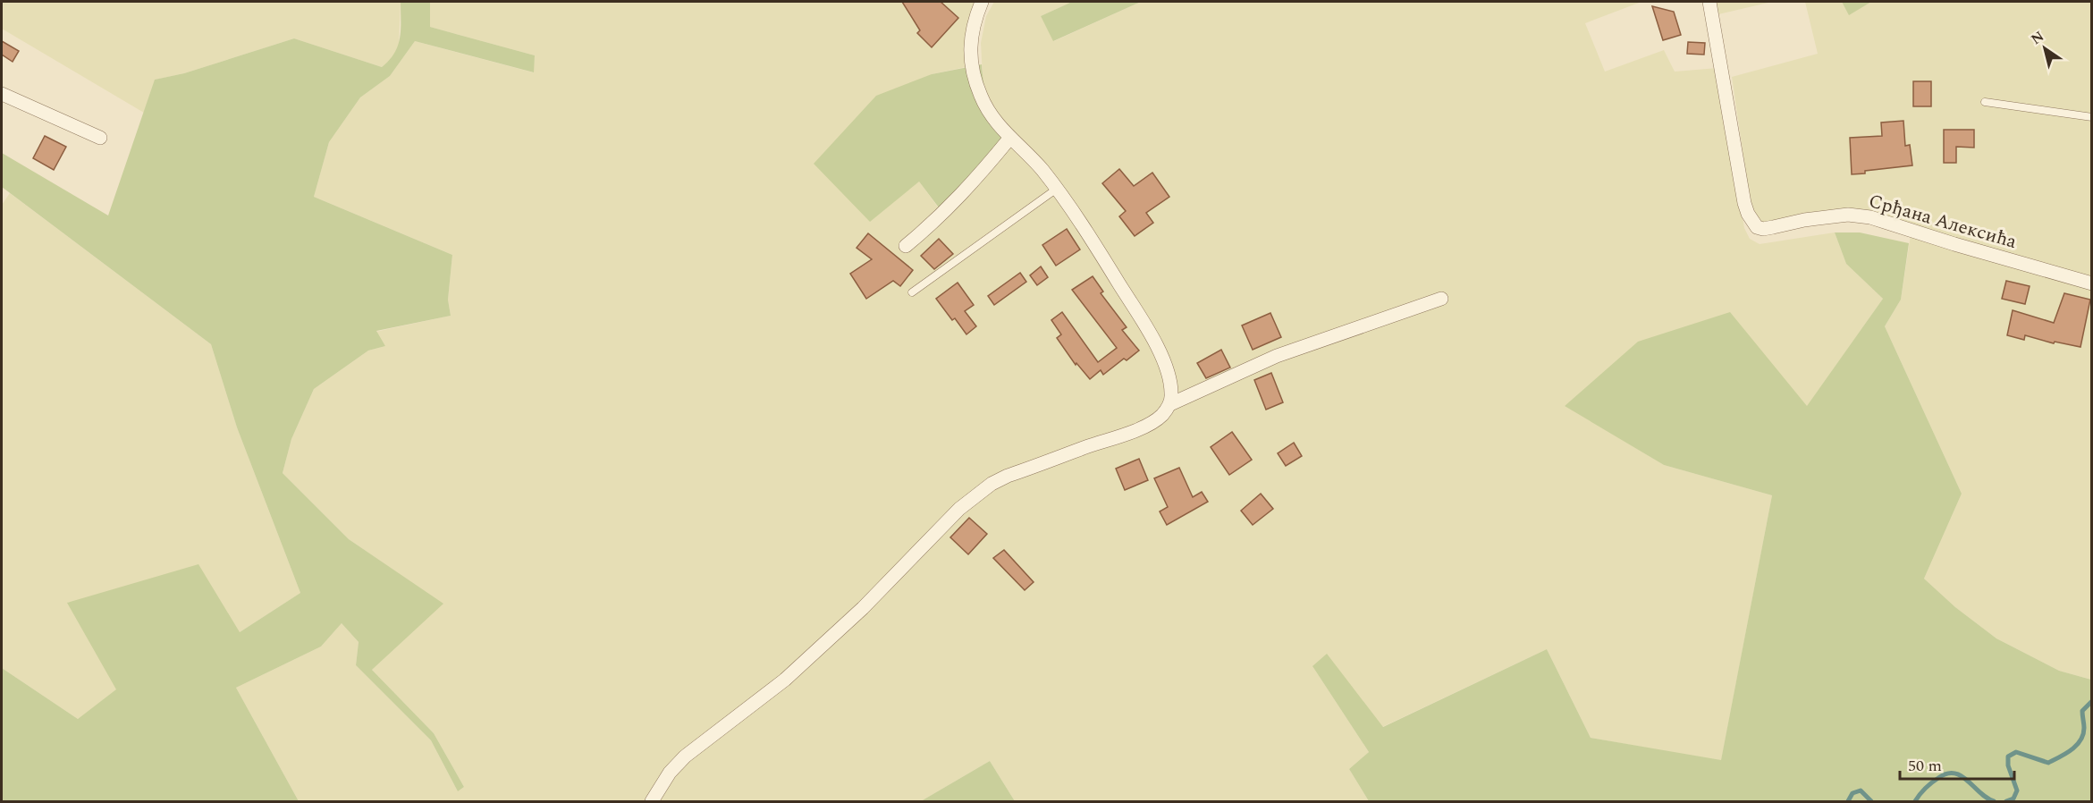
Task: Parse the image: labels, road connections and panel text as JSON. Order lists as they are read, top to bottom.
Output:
{
  "streets": {
    "street": ["Срђана Алексића"]
  },
  "scale_bar": "50 m",
  "north": "top left"
}
